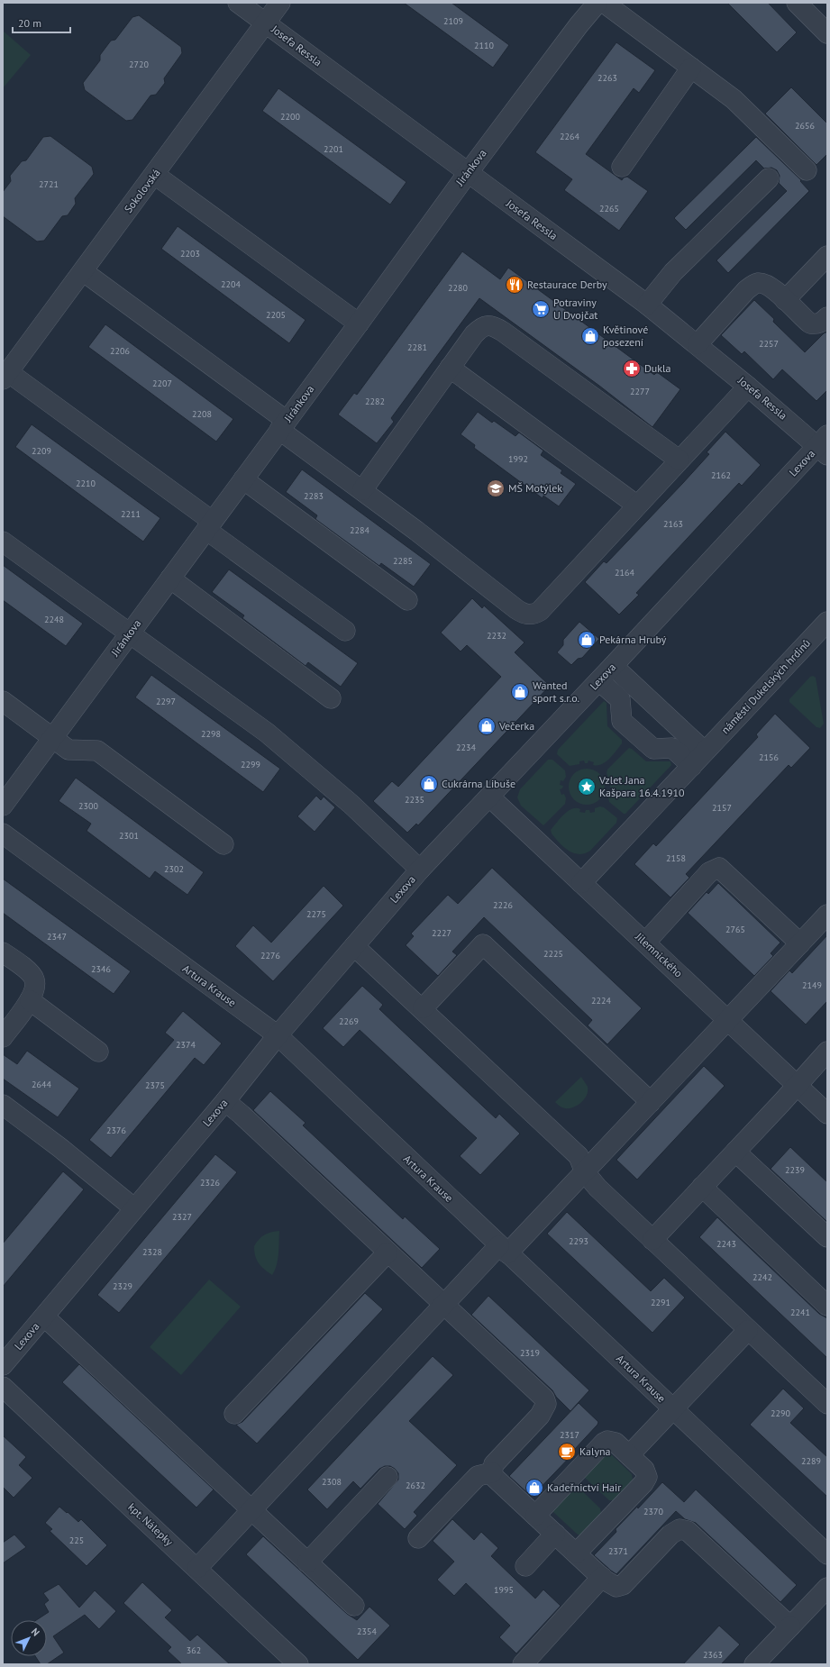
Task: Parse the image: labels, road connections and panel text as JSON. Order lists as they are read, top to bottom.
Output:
{
  "streets": {
    "street": [
      "Josefa Ressla",
      "Jiránkova",
      "Sokolovská",
      "Lexova",
      "náměstí Dukelských hrdinů",
      "Jilemnického",
      "Artura Krause",
      "kpt. Nálepky"
    ]
  },
  "crossings": [
    ["Josefa Ressla", "Jiránkova"],
    ["Josefa Ressla", "Sokolovská"],
    ["Josefa Ressla", "Lexova"],
    ["Lexova", "Jilemnického"],
    ["Lexova", "Artura Krause"],
    ["náměstí Dukelských hrdinů", "Jilemnického"]
  ],
  "places": {
    "restaurant": ["Restaurace Derby"],
    "supermarket": ["Potraviny U Dvojčat"],
    "shop": [
      "Květinové posezení",
      "Pekárna Hrubý",
      "Wanted sport s.r.o.",
      "Večerka",
      "Cukrárna Libuše",
      "Kadeřnictví Hair"
    ],
    "pharmacy": ["Dukla"],
    "school or university": ["MŠ Motýlek"],
    "place": ["Vzlet Jana Kašpara 16.4.1910"],
    "cafe": ["Kalyna"]
  },
  "house_numbers": [
    "2109",
    "2110",
    "2720",
    "2263",
    "2200",
    "2656",
    "2264",
    "2201",
    "2721",
    "2265",
    "2203",
    "2204",
    "2280",
    "2205",
    "2257",
    "2281",
    "2206",
    "2207",
    "2277",
    "2282",
    "2208",
    "2209",
    "1992",
    "2162",
    "2210",
    "2283",
    "2211",
    "2163",
    "2284",
    "2285",
    "2164",
    "2248",
    "2232",
    "2297",
    "2298",
    "2234",
    "2156",
    "2299",
    "2235",
    "2300",
    "2157",
    "2301",
    "2158",
    "2302",
    "2226",
    "2275",
    "2765",
    "2227",
    "2347",
    "2225",
    "2276",
    "2346",
    "2149",
    "2224",
    "2269",
    "2374",
    "2644",
    "2375",
    "2376",
    "2239",
    "2326",
    "2327",
    "2293",
    "2243",
    "2328",
    "2242",
    "2329",
    "2291",
    "2241",
    "2319",
    "2290",
    "2317",
    "2289",
    "2308",
    "2632",
    "2370",
    "225",
    "2371",
    "1995",
    "2354",
    "362",
    "2363"
  ],
  "scale_bar": "20 m",
  "north": "top right"
}
